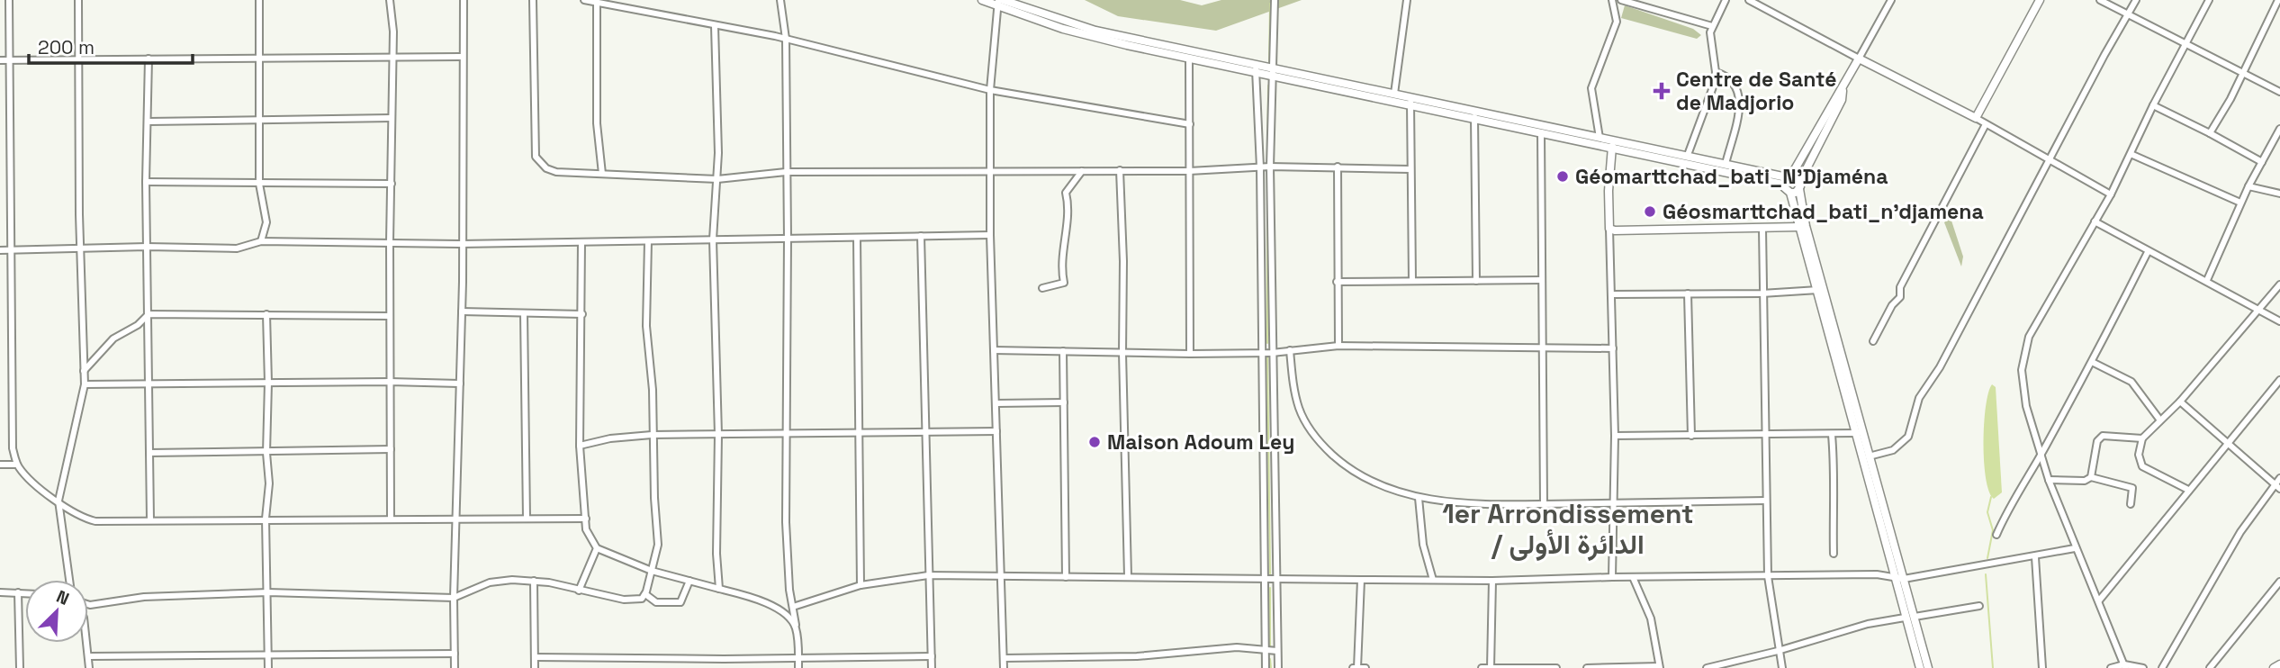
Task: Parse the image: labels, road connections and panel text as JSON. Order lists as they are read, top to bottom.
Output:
{
  "districts": ["1er Arrondissement / الدائرة الأولى"],
  "places": {
    "health": ["Centre de Santé de Madjorio"],
    "other": ["Géomarttchad_bati_N'Djaména", "Géosmarttchad_bati_n'djamena", "Maison Adoum Ley"]
  },
  "scale_bar": "200 m",
  "north": "top right"
}
